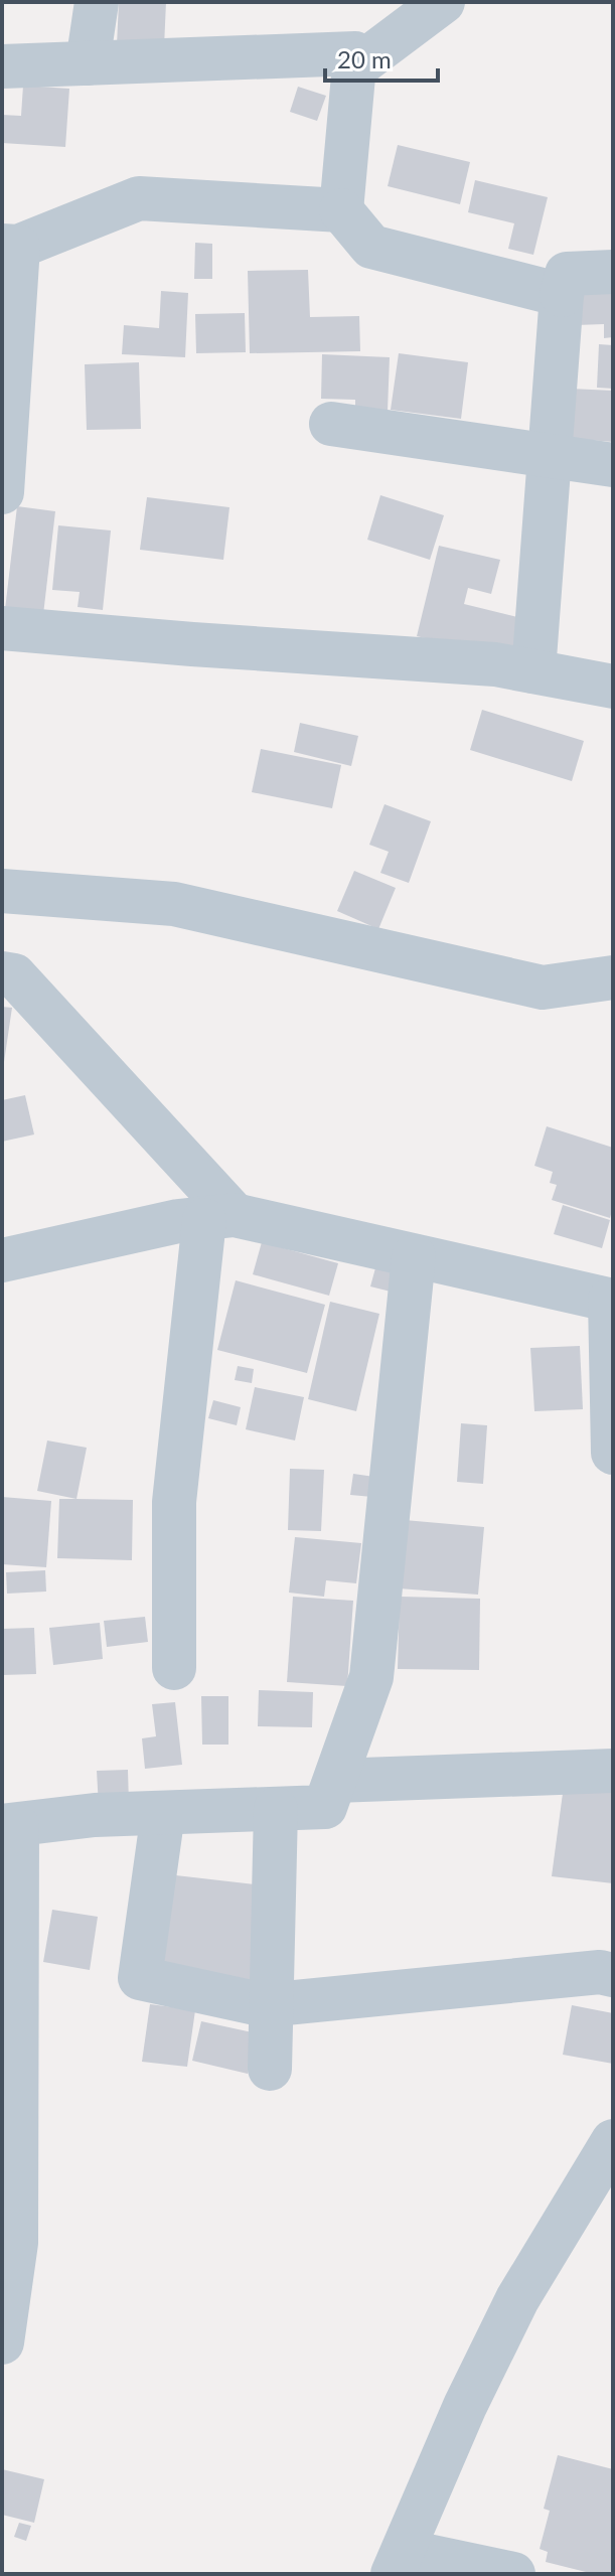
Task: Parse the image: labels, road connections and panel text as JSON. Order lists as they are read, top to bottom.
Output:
{
  "scale_bar": "20 m"
}
